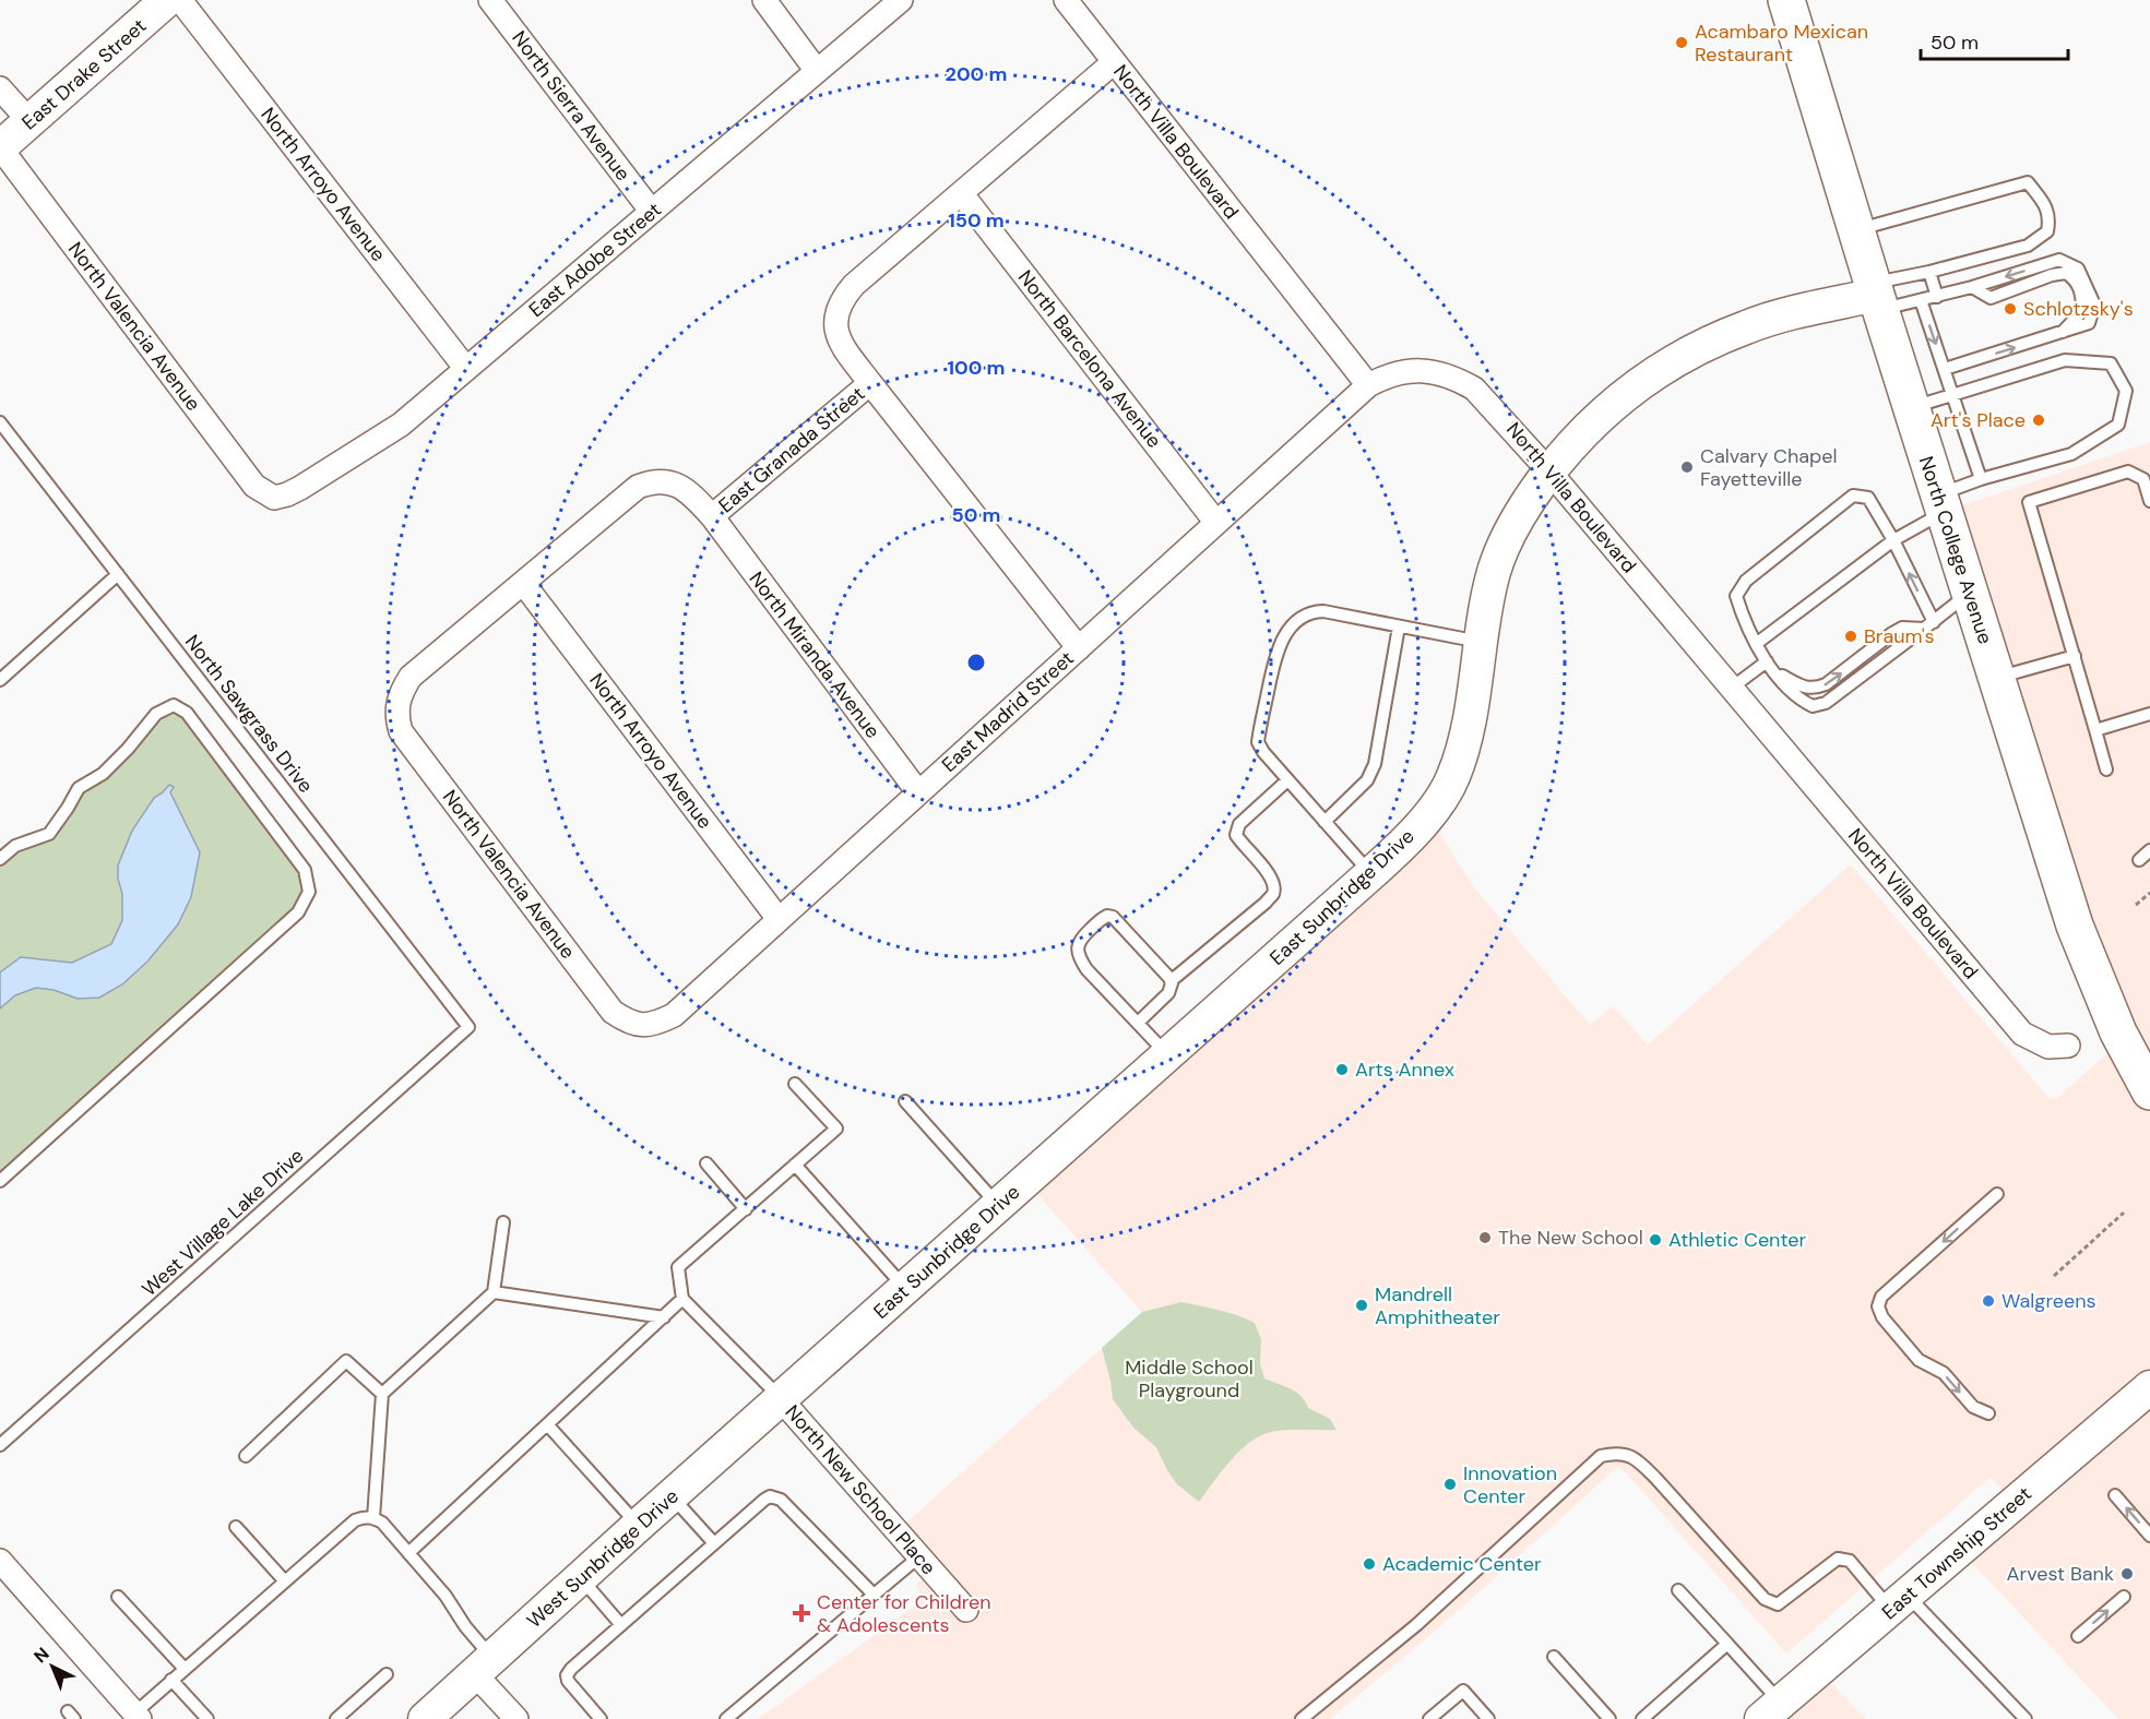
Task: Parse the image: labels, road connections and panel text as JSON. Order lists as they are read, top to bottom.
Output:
{
  "streets": {
    "main road": ["North College Avenue"],
    "street": [
      "East Drake Street",
      "North Sierra Avenue",
      "North Villa Boulevard",
      "North Arroyo Avenue",
      "East Adobe Street",
      "North Valencia Avenue",
      "North Barcelona Avenue",
      "East Granada Street",
      "North Miranda Avenue",
      "East Madrid Street",
      "East Sunbridge Drive",
      "North New School Place",
      "East Township Street",
      "West Sunbridge Drive"
    ],
    "lane": ["North Sawgrass Drive", "West Village Lake Drive"]
  },
  "crossings": [
    ["East Drake Street", "North Valencia Avenue"],
    ["North Sierra Avenue", "East Adobe Street"],
    ["North Villa Boulevard", "East Granada Street"],
    ["North Villa Boulevard", "East Madrid Street"],
    ["North Villa Boulevard", "East Sunbridge Drive"],
    ["North Arroyo Avenue", "East Adobe Street"],
    ["North Arroyo Avenue", "East Granada Street"],
    ["North Arroyo Avenue", "East Madrid Street"],
    ["East Adobe Street", "North Valencia Avenue"],
    ["North Valencia Avenue", "East Granada Street"],
    ["North Valencia Avenue", "East Madrid Street"],
    ["North Barcelona Avenue", "East Granada Street"],
    ["North Barcelona Avenue", "East Madrid Street"],
    ["East Granada Street", "North Miranda Avenue"],
    ["North College Avenue", "East Sunbridge Drive"],
    ["North Miranda Avenue", "East Madrid Street"],
    ["North Sawgrass Drive", "West Village Lake Drive"],
    ["East Sunbridge Drive", "North New School Place"],
    ["East Sunbridge Drive", "West Sunbridge Drive"],
    ["North New School Place", "West Sunbridge Drive"]
  ],
  "parks": ["Middle School Playground"],
  "places": {
    "other": [
      "Acambaro Mexican Restaurant",
      "Schlotzsky's",
      "Art's Place",
      "Calvary Chapel Fayetteville",
      "Braum's",
      "Arts Annex",
      "The New School",
      "Athletic Center",
      "Walgreens",
      "Mandrell Amphitheater",
      "Innovation Center",
      "Academic Center",
      "Arvest Bank"
    ],
    "health": ["Center for Children & Adolescents"]
  },
  "scale_bar": "50 m",
  "north": "top left",
  "rings": [
    "200 m",
    "150 m",
    "100 m",
    "50 m"
  ]
}
